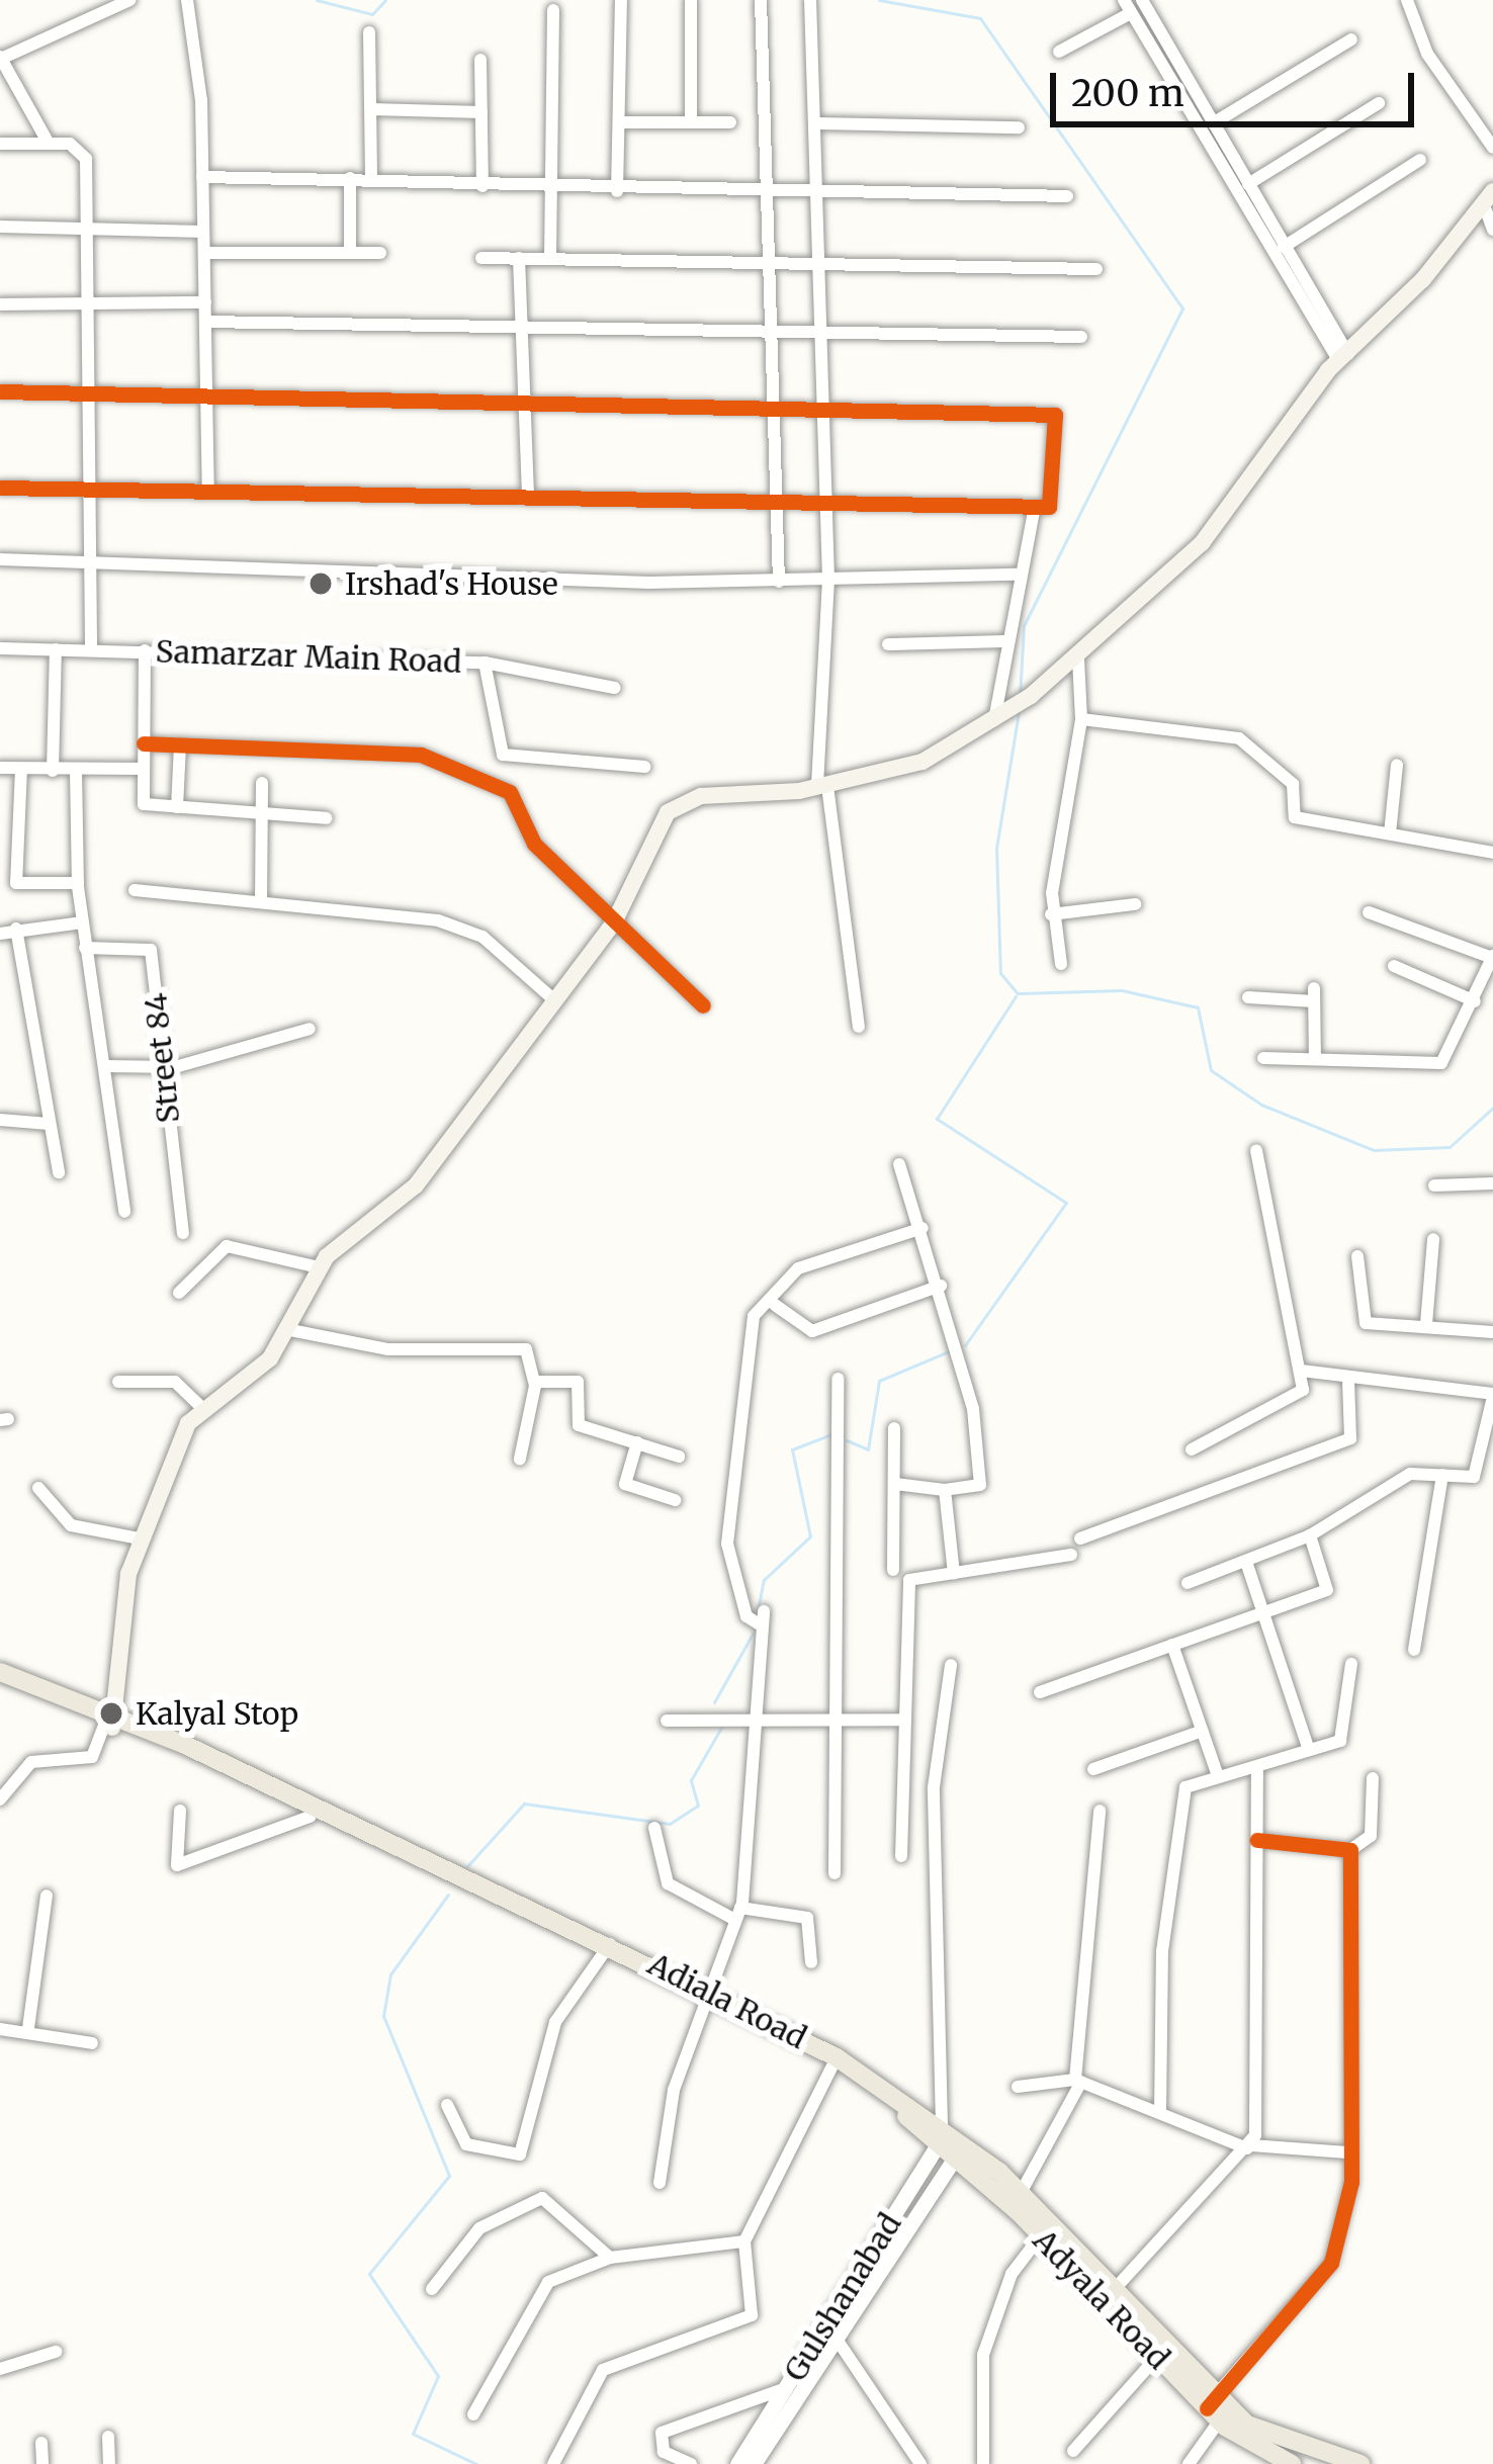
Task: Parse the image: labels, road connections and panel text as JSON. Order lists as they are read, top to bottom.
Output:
{
  "streets": {
    "main road": ["Adiala Road", "Adyala Road"],
    "street": ["Samarzar Main Road", "Street 84", "Gulshanabad"]
  },
  "crossings": [
    ["Adiala Road", "Gulshanabad"],
    ["Adiala Road", "Adyala Road"],
    ["Gulshanabad", "Adyala Road"]
  ],
  "places": ["Irshad's House", "Kalyal Stop"],
  "scale_bar": "200 m"
}
